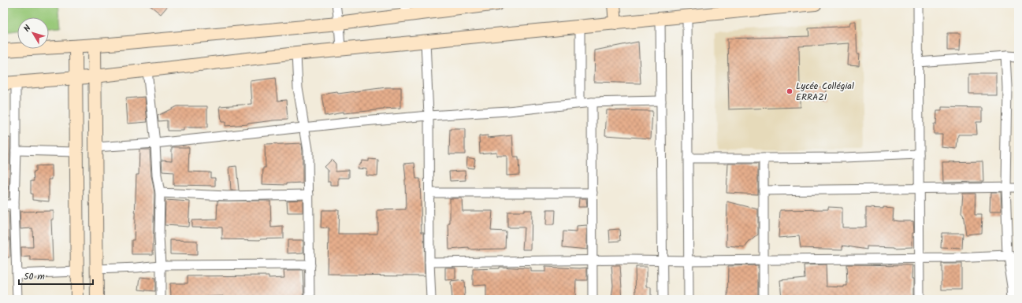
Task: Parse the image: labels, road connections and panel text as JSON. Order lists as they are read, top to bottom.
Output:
{
  "places": ["Lycée Collégial ERRAZI"],
  "scale_bar": "50 m",
  "north": "top left"
}
